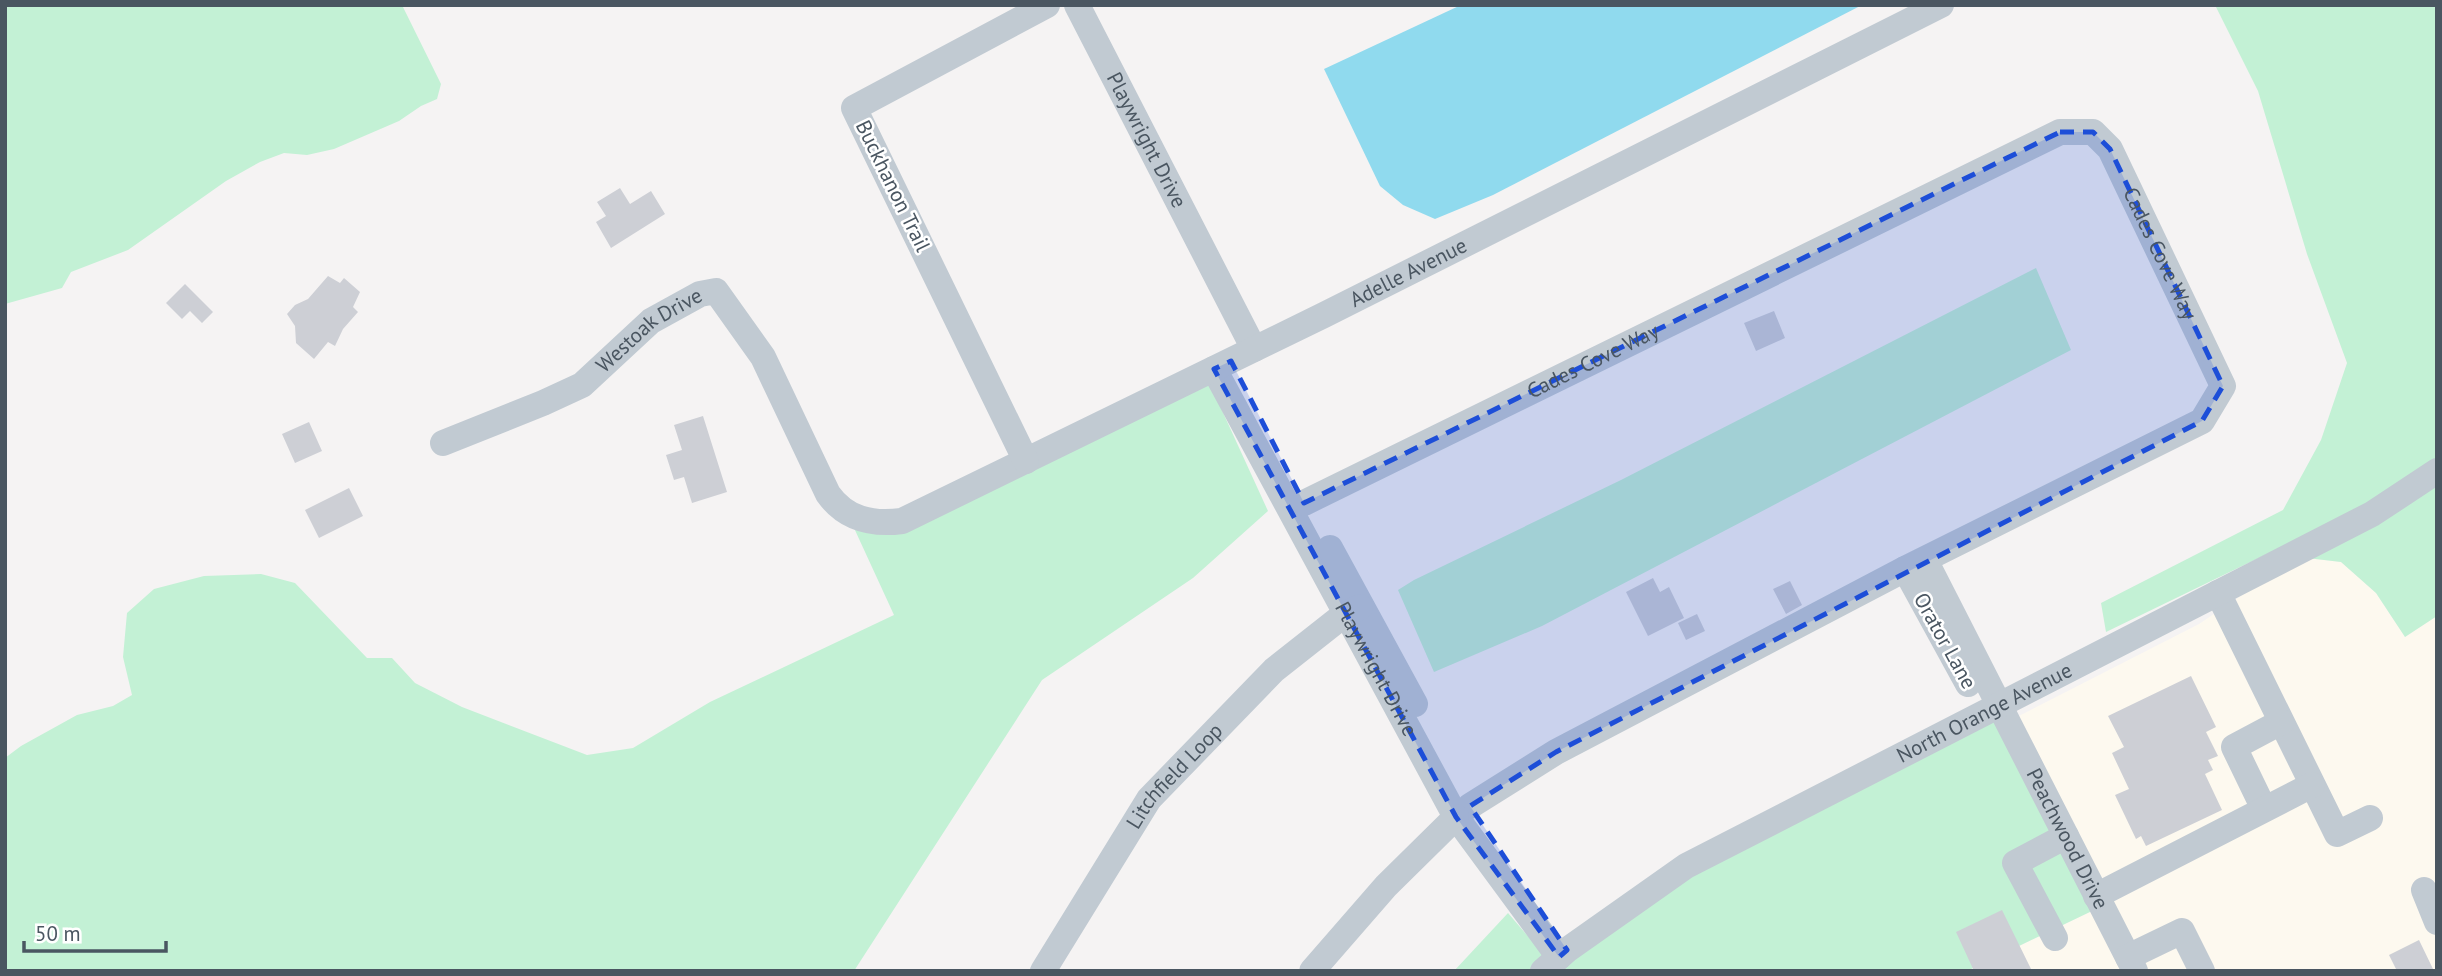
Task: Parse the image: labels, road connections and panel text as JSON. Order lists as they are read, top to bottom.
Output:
{
  "streets": {
    "street": [
      "Playwright Drive",
      "Buckhanon Trail",
      "Cades Cove Way",
      "Adelle Avenue",
      "Westoak Drive",
      "Orator Lane",
      "North Orange Avenue",
      "Litchfield Loop",
      "Peachwood Drive"
    ]
  },
  "crossings": [
    ["Playwright Drive", "Cades Cove Way"],
    ["Playwright Drive", "Adelle Avenue"],
    ["Playwright Drive", "North Orange Avenue"],
    ["Playwright Drive", "Litchfield Loop"],
    ["Buckhanon Trail", "Adelle Avenue"],
    ["Cades Cove Way", "Orator Lane"],
    ["Adelle Avenue", "Westoak Drive"],
    ["Orator Lane", "North Orange Avenue"],
    ["Orator Lane", "Peachwood Drive"],
    ["North Orange Avenue", "Peachwood Drive"]
  ],
  "scale_bar": "50 m"
}
